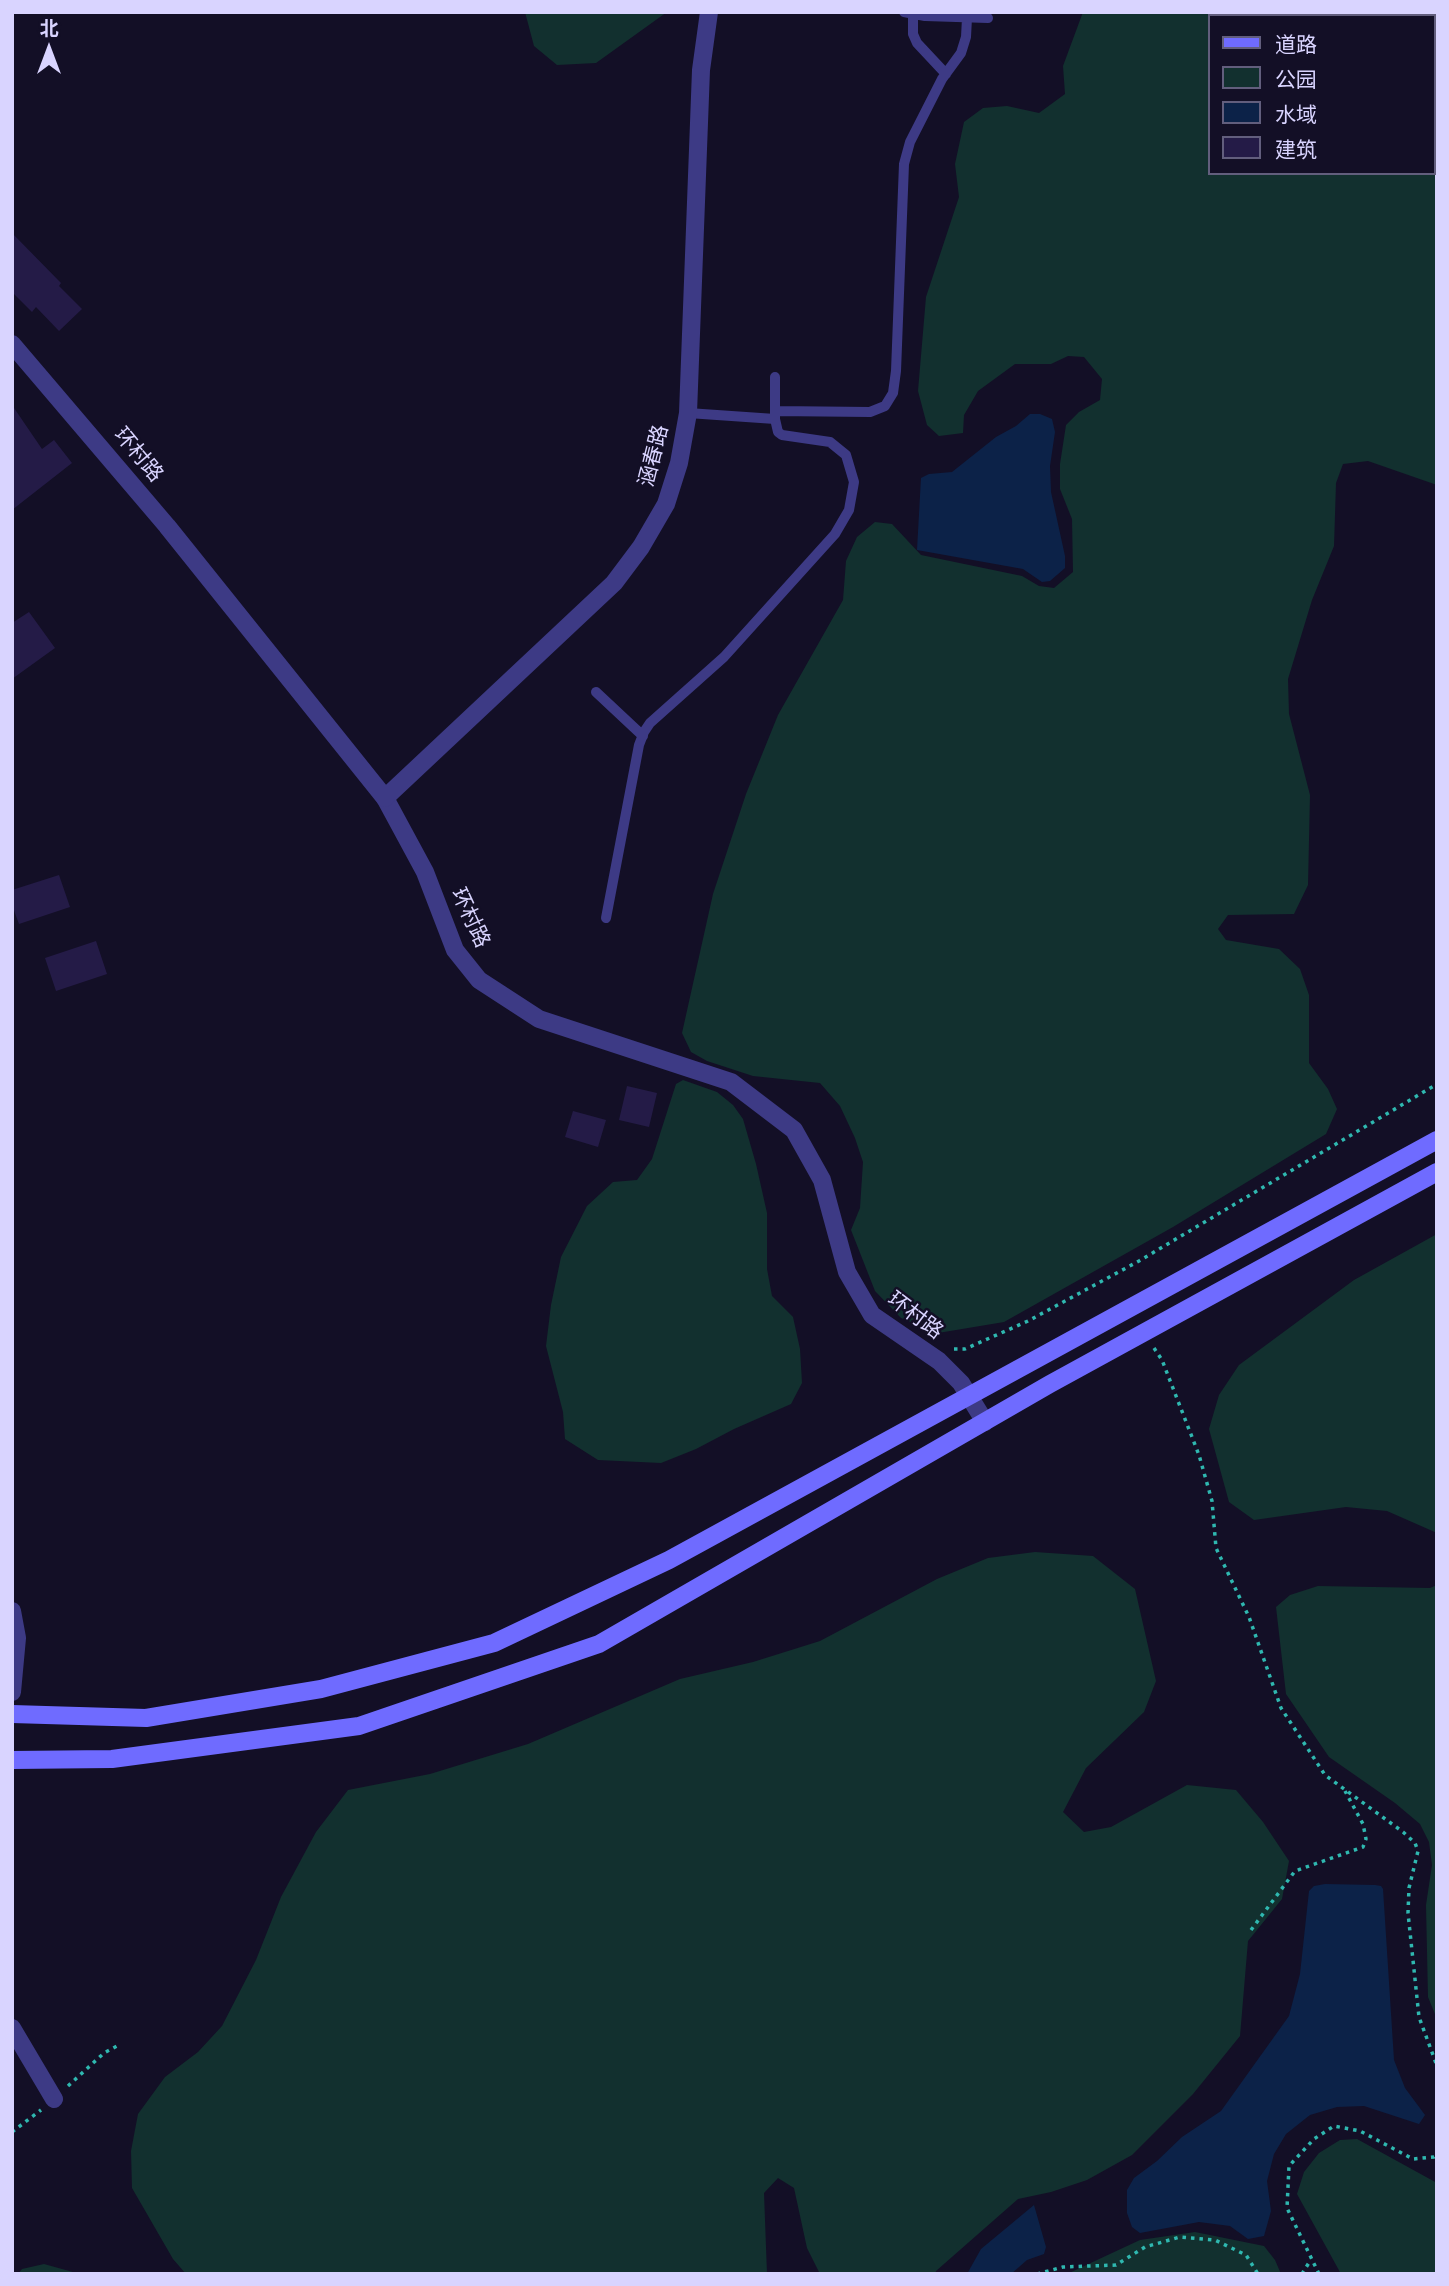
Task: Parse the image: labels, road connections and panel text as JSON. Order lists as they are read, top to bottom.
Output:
{
  "streets": {
    "street": ["环村路", "涵春路"]
  },
  "crossings": [
    ["环村路", "涵春路"]
  ],
  "legend": [
    "道路",
    "公园",
    "水域",
    "建筑"
  ],
  "north": "top"
}
